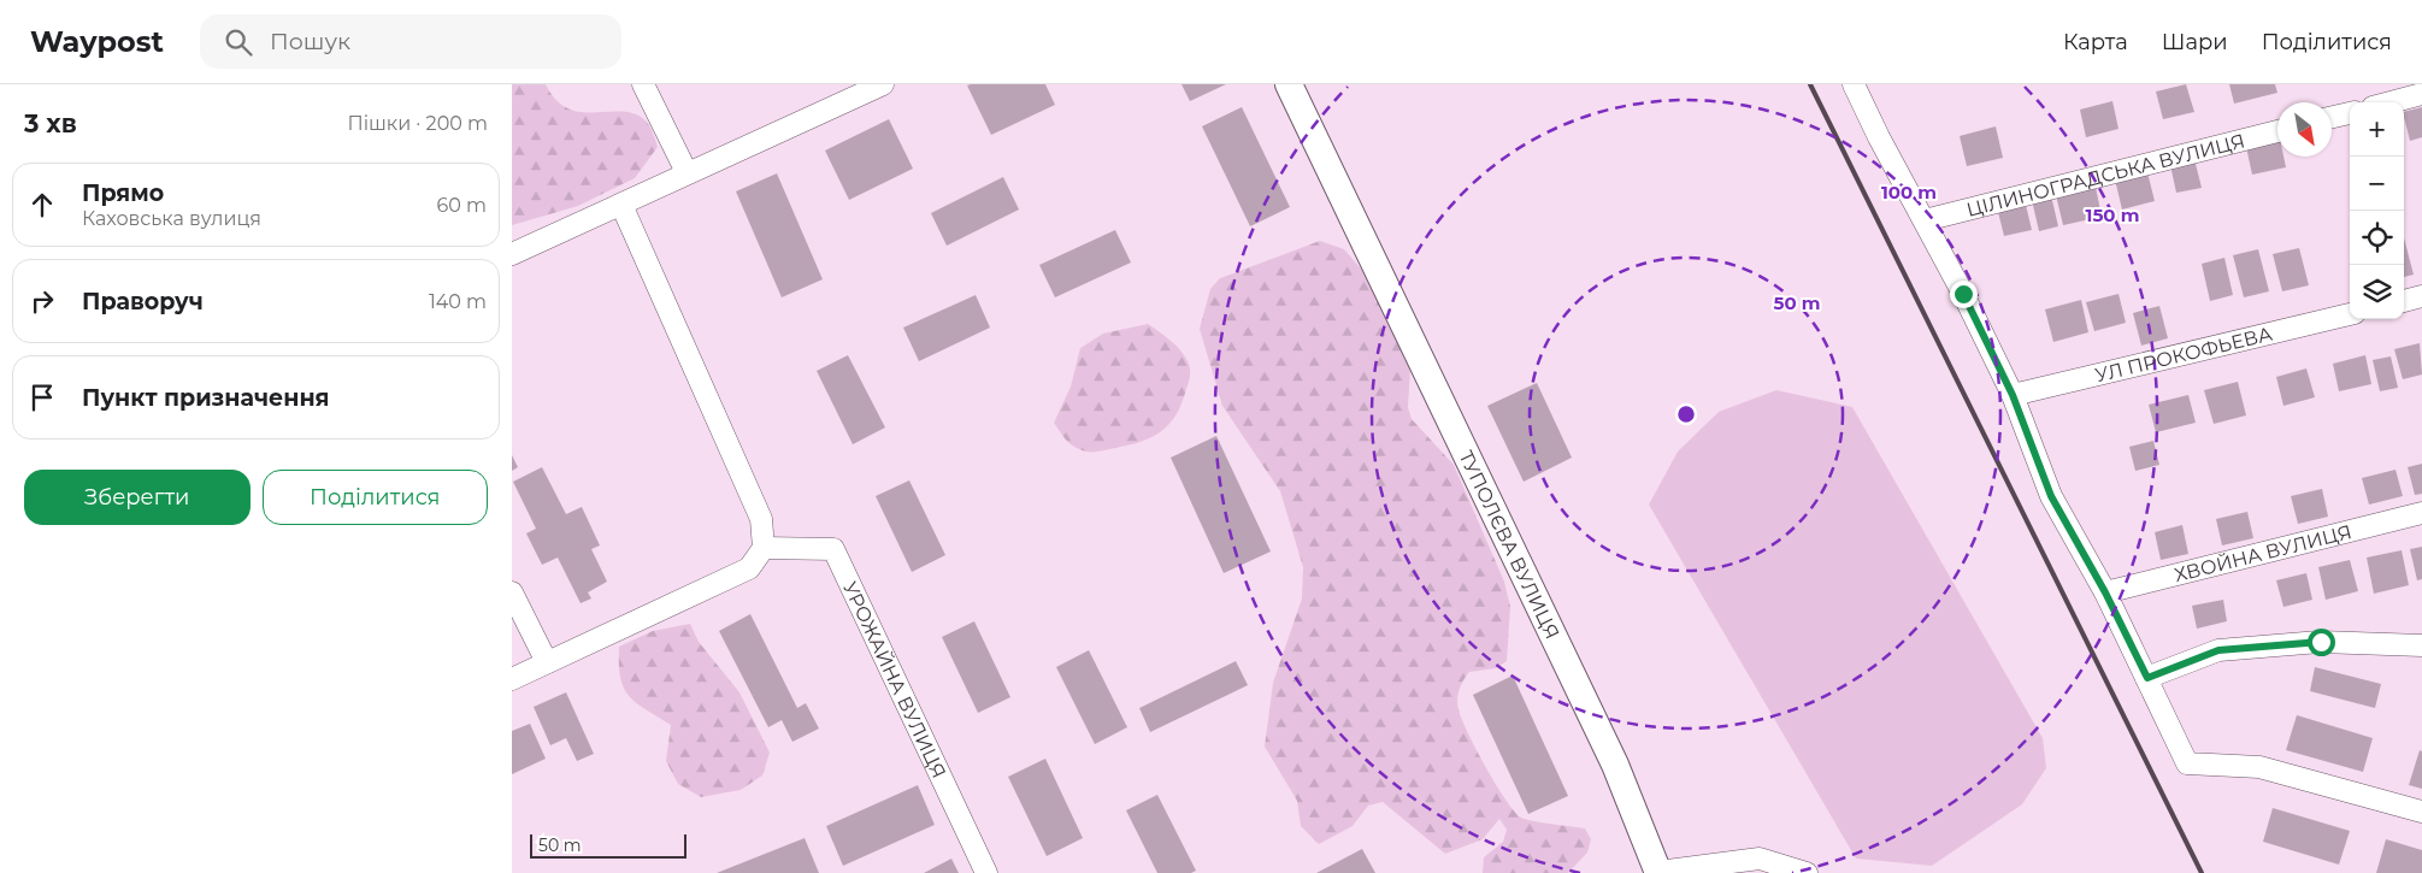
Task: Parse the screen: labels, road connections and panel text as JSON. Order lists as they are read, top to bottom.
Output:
{
  "streets": {
    "main road": ["ТУПОЛЄВА ВУЛИЦЯ"],
    "street": [
      "ЦІЛИНОГРАДСЬКА ВУЛИЦЯ",
      "УЛ ПРОКОФЬЕВА",
      "ХВОЙНА ВУЛИЦЯ",
      "УРОЖАЙНА ВУЛИЦЯ"
    ]
  },
  "scale_bar": "50 m",
  "north": "bottom right",
  "page": {
    "header": "Waypost",
    "search": "Пошук",
    "nav": ["Карта", "Шари", "Поділитися"],
    "heading": ["3 хв", "Пішки · 200 m"],
    "map_buttons": ["+", "−"],
    "list": [
      ["Прямо", "Каховська вулиця", "60 m"],
      ["Праворуч", "140 m"],
      "Пункт призначення"
    ],
    "buttons": ["Зберегти", "Поділитися"],
    "scale": "50 m"
  },
  "rings": ["100 m", "150 m", "50 m"]
}
